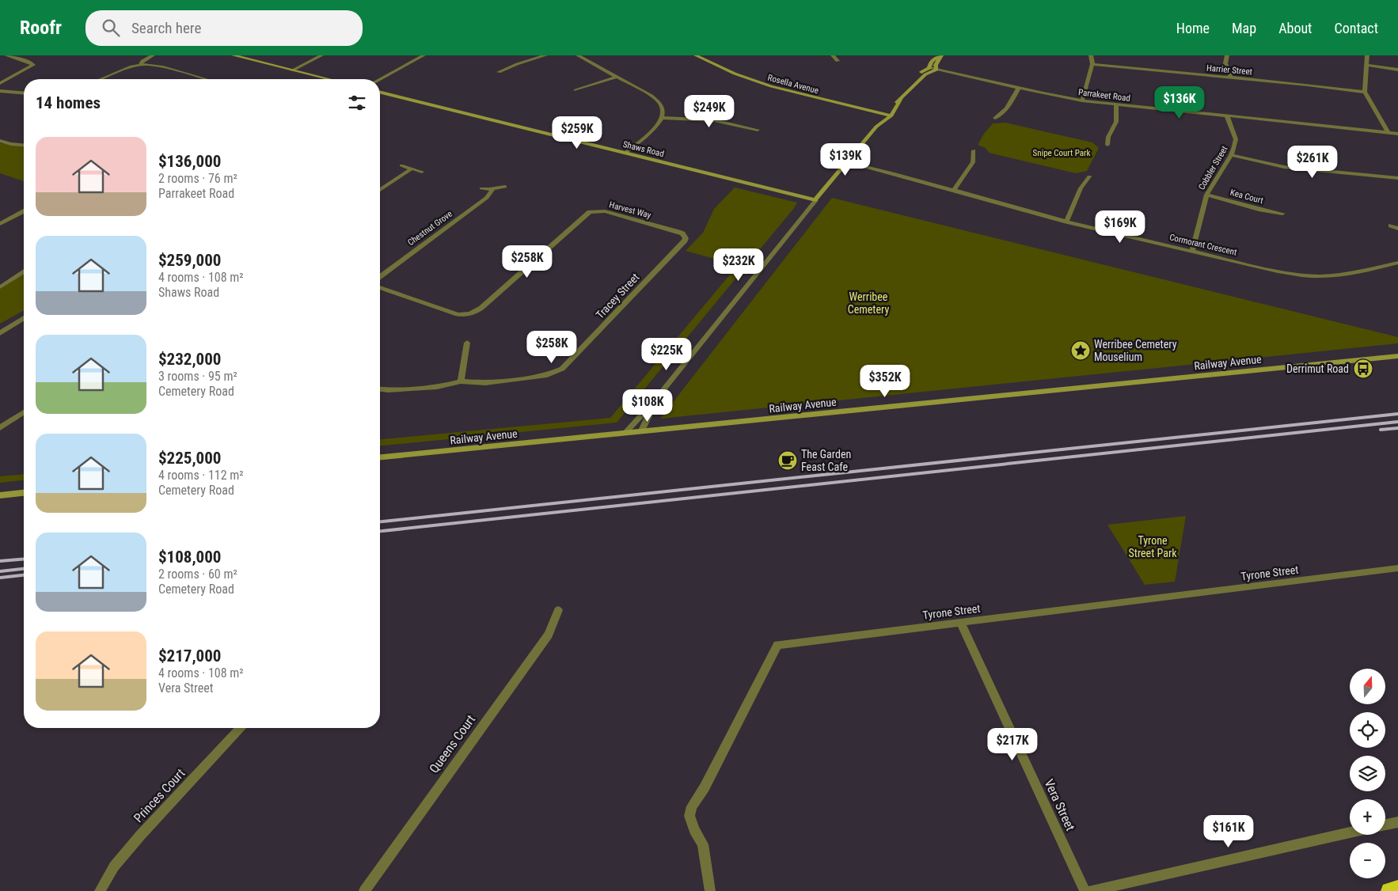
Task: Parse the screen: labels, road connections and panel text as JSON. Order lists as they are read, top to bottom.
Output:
{
  "streets": {
    "street": [
      "Harrier Street",
      "Rosella Avenue",
      "Parrakeet Road",
      "Shaws Road",
      "Cobbler Street",
      "Kea Court",
      "Harvest Way",
      "Chestnut Grove",
      "Cormorant Crescent",
      "Tracey Street",
      "Railway Avenue",
      "Tyrone Street",
      "Queens Court",
      "Princes Court",
      "Vera Street"
    ]
  },
  "crossings": [
    ["Parrakeet Road", "Cobbler Street"],
    ["Cobbler Street", "Kea Court"],
    ["Cobbler Street", "Cormorant Crescent"],
    ["Harvest Way", "Tracey Street"],
    ["Tyrone Street", "Vera Street"]
  ],
  "parks": ["Snipe Court Park", "Werribee Cemetery", "Tyrone Street Park"],
  "places": {
    "place": ["Werribee Cemetery Mouselium"],
    "bus stop": ["Derrimut Road"],
    "cafe": ["The Garden Feast Cafe"]
  },
  "north": "top",
  "page": {
    "header": "Roofr",
    "search": "Search here",
    "nav": [
      "Home",
      "Map",
      "About",
      "Contact"
    ],
    "heading": "14 homes",
    "price": [
      "$136K",
      "$249K",
      "$259K",
      "$139K",
      "$261K",
      "$169K",
      "$258K",
      "$232K",
      "$258K",
      "$225K",
      "$352K",
      "$108K",
      "$217K",
      "$161K"
    ],
    "list": [
      {
        "name": "$136,000",
        "note": "2 rooms · 76 m² · Parrakeet Road"
      },
      {
        "name": "$259,000",
        "note": "4 rooms · 108 m² · Shaws Road"
      },
      {
        "name": "$232,000",
        "note": "3 rooms · 95 m² · Cemetery Road"
      },
      {
        "name": "$225,000",
        "note": "4 rooms · 112 m² · Cemetery Road"
      },
      {
        "name": "$108,000",
        "note": "2 rooms · 60 m² · Cemetery Road"
      },
      {
        "name": "$217,000",
        "note": "4 rooms · 108 m² · Vera Street"
      }
    ],
    "map_buttons": ["+", "−"]
  }
}
